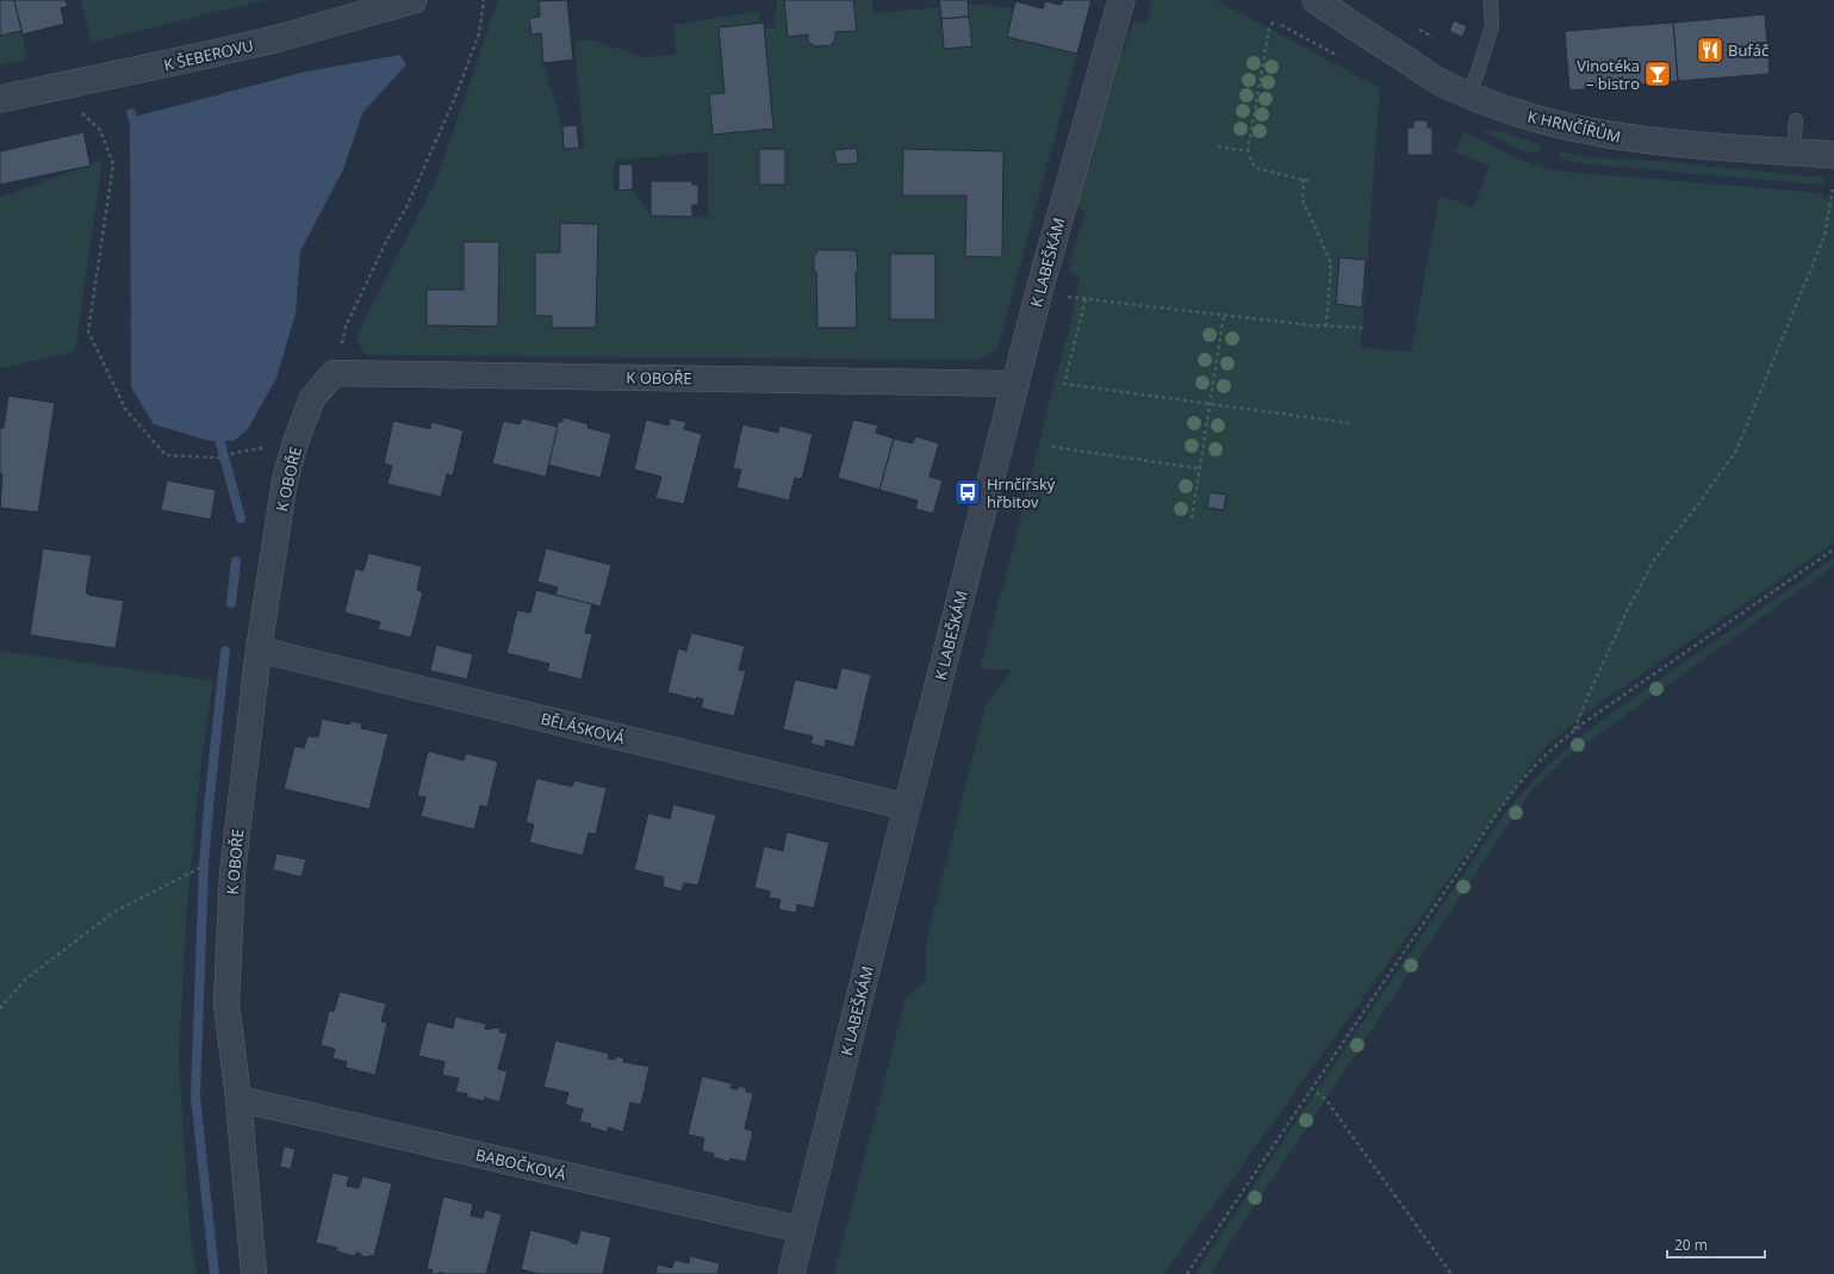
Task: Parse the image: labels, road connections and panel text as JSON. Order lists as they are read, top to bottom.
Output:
{
  "streets": {
    "street": [
      "K ŠEBEROVU",
      "K HRNČÍŘŮM",
      "K LABEŠKÁM",
      "K OBOŘE",
      "BĚLÁSKOVÁ",
      "BABOČKOVÁ"
    ]
  },
  "crossings": [
    ["K LABEŠKÁM", "K OBOŘE"],
    ["K LABEŠKÁM", "BĚLÁSKOVÁ"],
    ["K LABEŠKÁM", "BABOČKOVÁ"],
    ["K OBOŘE", "BĚLÁSKOVÁ"],
    ["K OBOŘE", "BABOČKOVÁ"]
  ],
  "places": {
    "restaurant": ["Bufáč"],
    "bar": ["Vinotéka – bistro"],
    "bus stop": ["Hrnčířský hřbitov"]
  },
  "scale_bar": "20 m"
}
